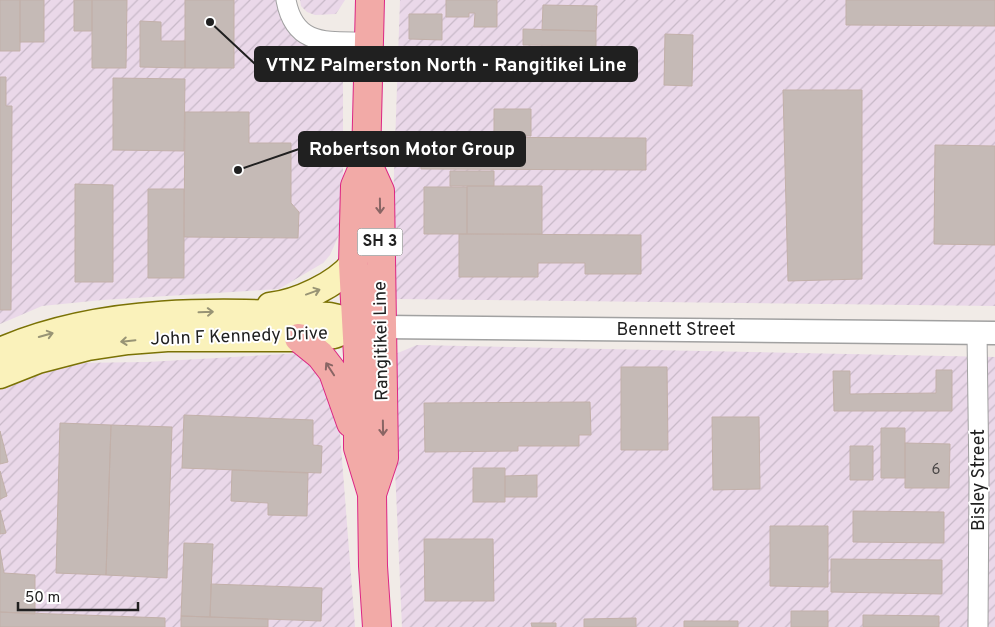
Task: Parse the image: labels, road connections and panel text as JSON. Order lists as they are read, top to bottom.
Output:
{
  "streets": {
    "highway": ["SH 3", "Rangitikei Line"],
    "main road": ["John F Kennedy Drive"],
    "street": ["Bennett Street", "Bisley Street"]
  },
  "crossings": [
    ["Bennett Street", "John F Kennedy Drive"],
    ["Bennett Street", "Rangitikei Line"],
    ["Bennett Street", "Bisley Street"],
    ["John F Kennedy Drive", "Rangitikei Line"]
  ],
  "places": ["VTNZ Palmerston North - Rangitikei Line", "Robertson Motor Group"],
  "house_numbers": ["6"],
  "scale_bar": "50 m"
}
